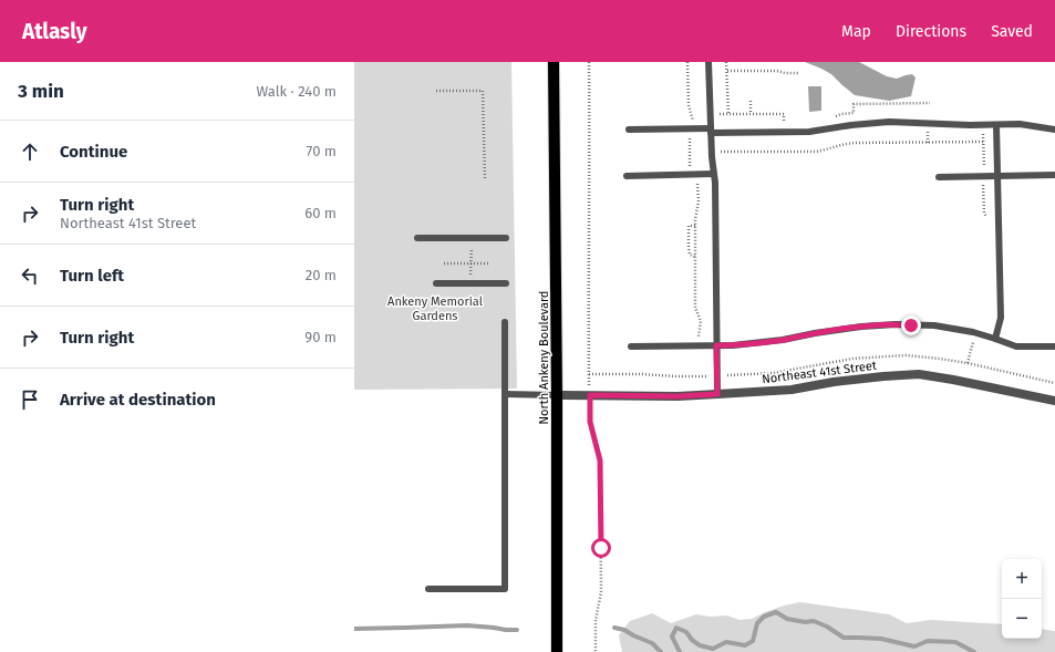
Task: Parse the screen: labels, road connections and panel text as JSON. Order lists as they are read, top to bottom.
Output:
{
  "streets": {
    "main road": ["North Ankeny Boulevard"],
    "street": ["Northeast 41st Street"]
  },
  "crossings": [
    ["North Ankeny Boulevard", "Northeast 41st Street"]
  ],
  "parks": ["Ankeny Memorial Gardens"],
  "page": {
    "header": "Atlasly",
    "nav": ["Map", "Directions", "Saved"],
    "heading": ["3 min", "Walk · 240 m"],
    "list": [
      ["Continue", "70 m"],
      ["Turn right", "Northeast 41st Street", "60 m"],
      ["Turn left", "20 m"],
      ["Turn right", "90 m"],
      "Arrive at destination"
    ],
    "map_buttons": ["+", "−"]
  }
}
